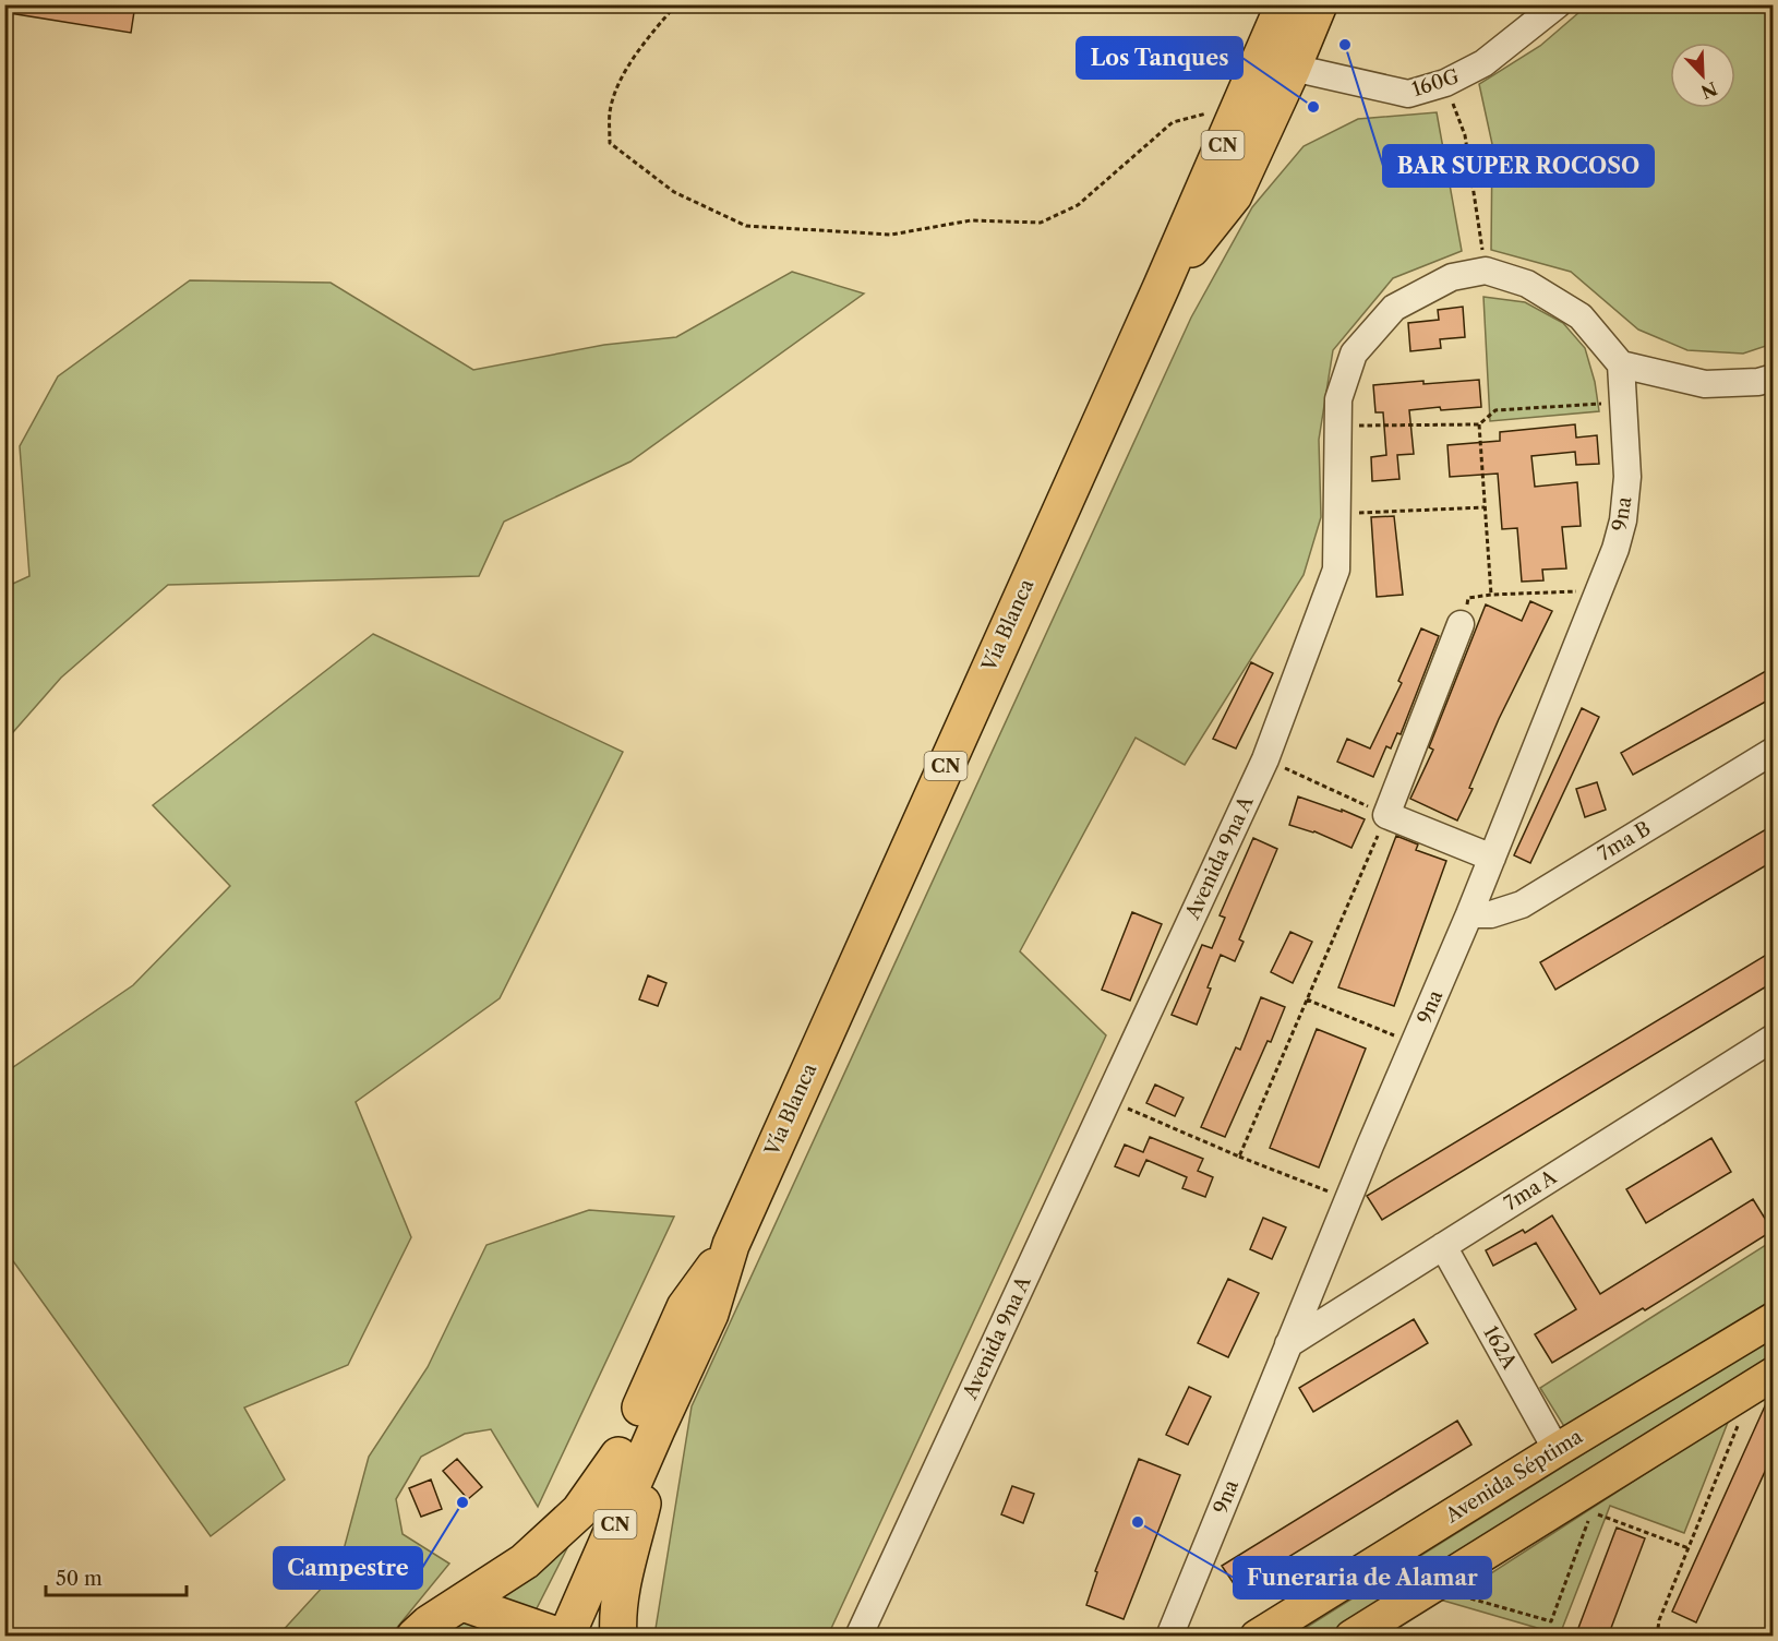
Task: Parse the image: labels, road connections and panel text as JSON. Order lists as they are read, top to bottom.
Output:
{
  "streets": {
    "highway": ["CN", "Vía Blanca"],
    "main road": ["Avenida Séptima"],
    "street": [
      "160G",
      "9na",
      "7ma B",
      "Avenida 9na A",
      "7ma A",
      "162A"
    ]
  },
  "crossings": [
    ["9na", "7ma B"],
    ["9na", "Avenida 9na A"],
    ["9na", "7ma A"],
    ["7ma A", "162A"],
    ["162A", "Avenida Séptima"]
  ],
  "places": [
    "BAR SUPER ROCOSO",
    "Los Tanques",
    "Campestre",
    "Funeraria de Alamar"
  ],
  "scale_bar": "50 m",
  "north": "bottom right"
}
